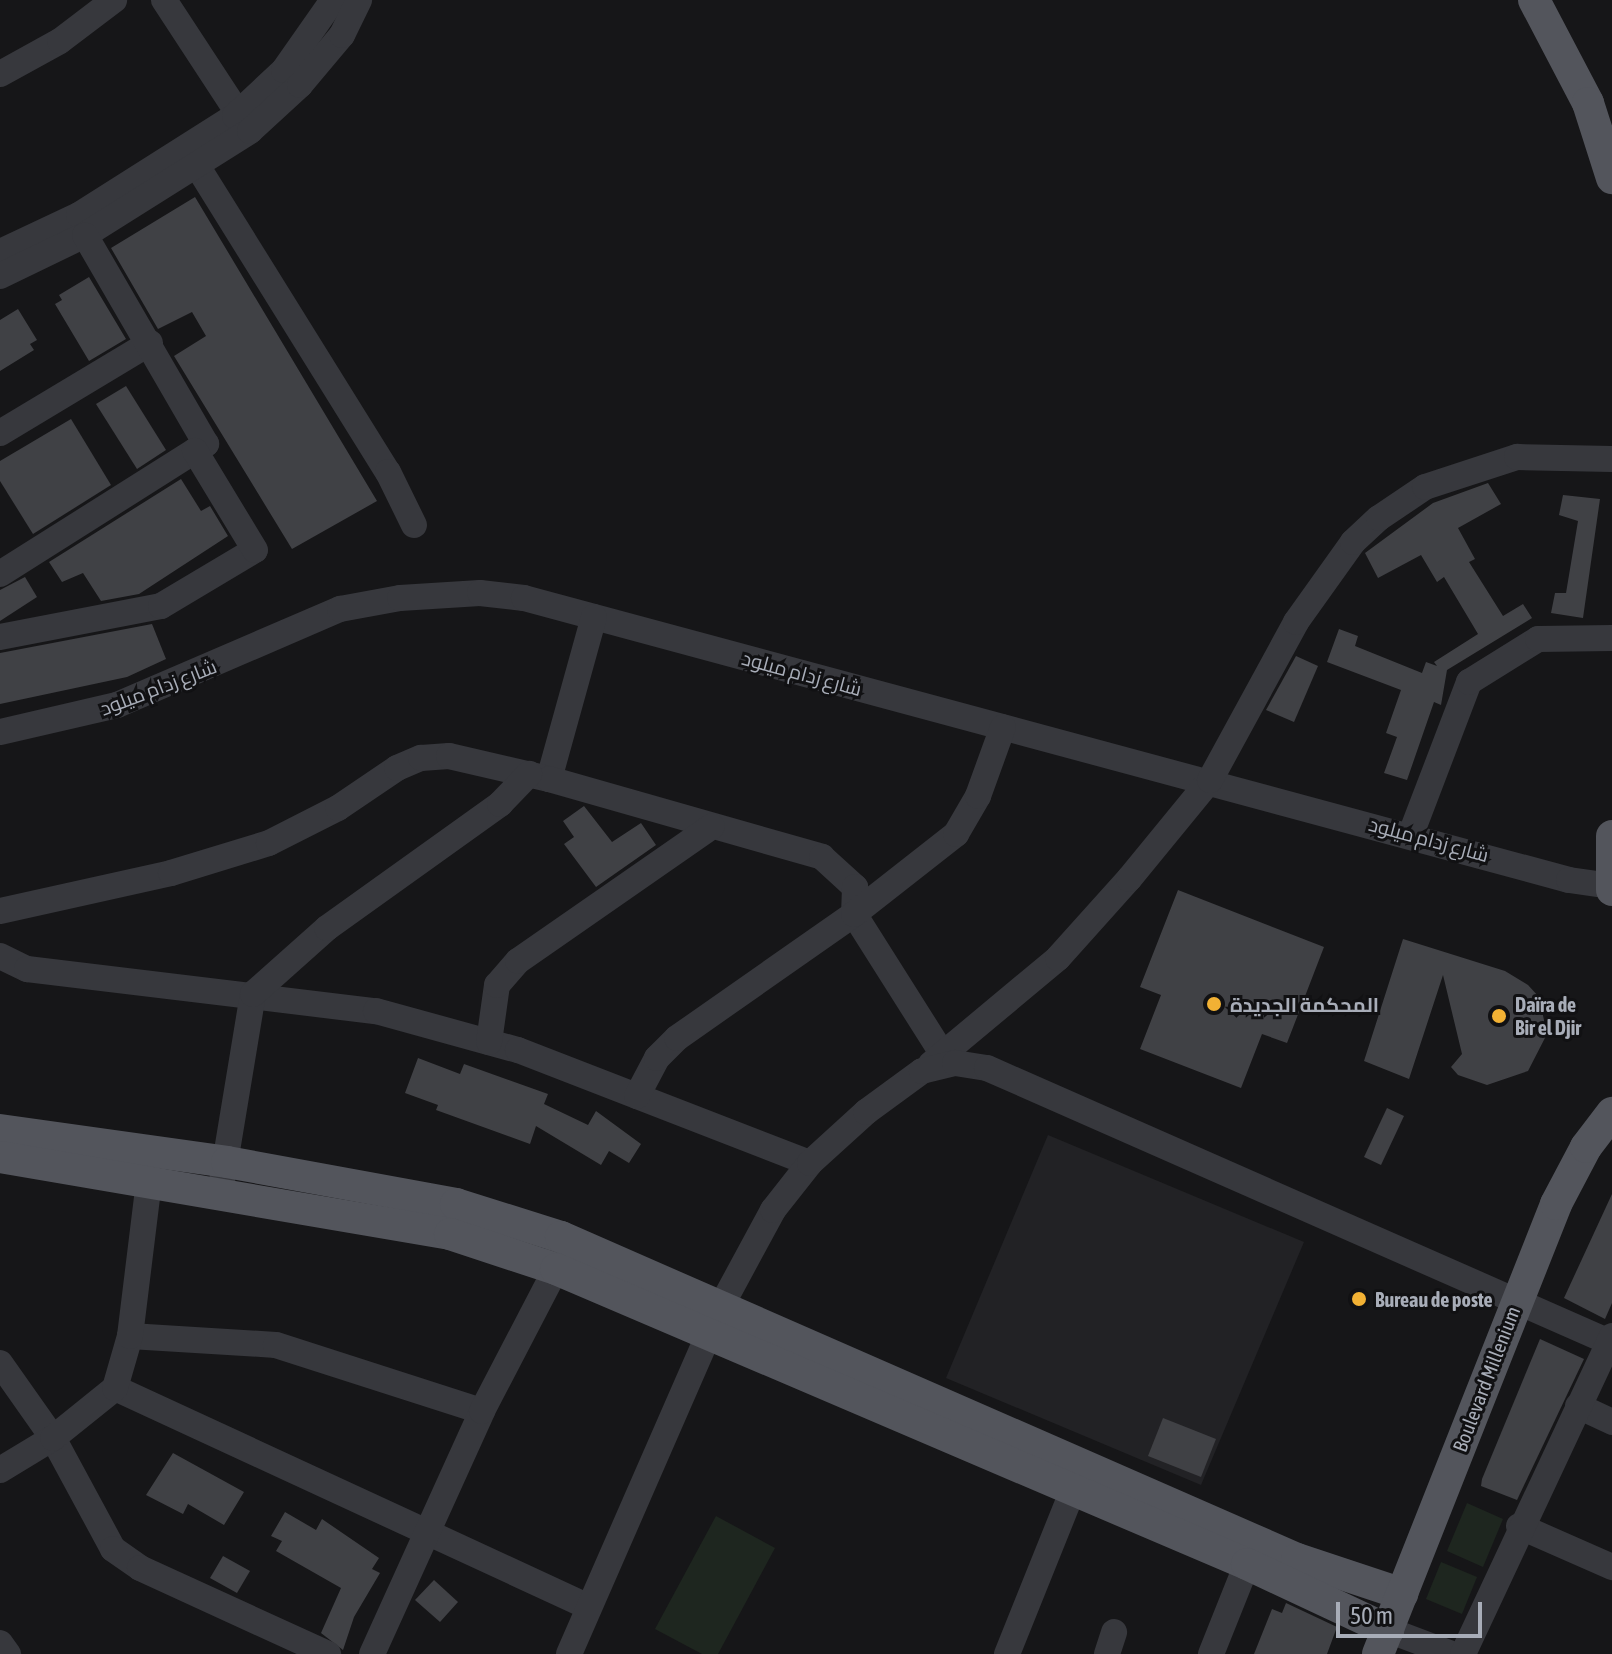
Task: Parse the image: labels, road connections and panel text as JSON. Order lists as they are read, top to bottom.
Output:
{
  "streets": {
    "main road": ["Boulevard Millenium"],
    "street": ["شارع زدام ميلود"]
  },
  "places": ["المحكمة الجديدة", "Daïra de Bir el Djir", "Bureau de poste"],
  "scale_bar": "50 m"
}
